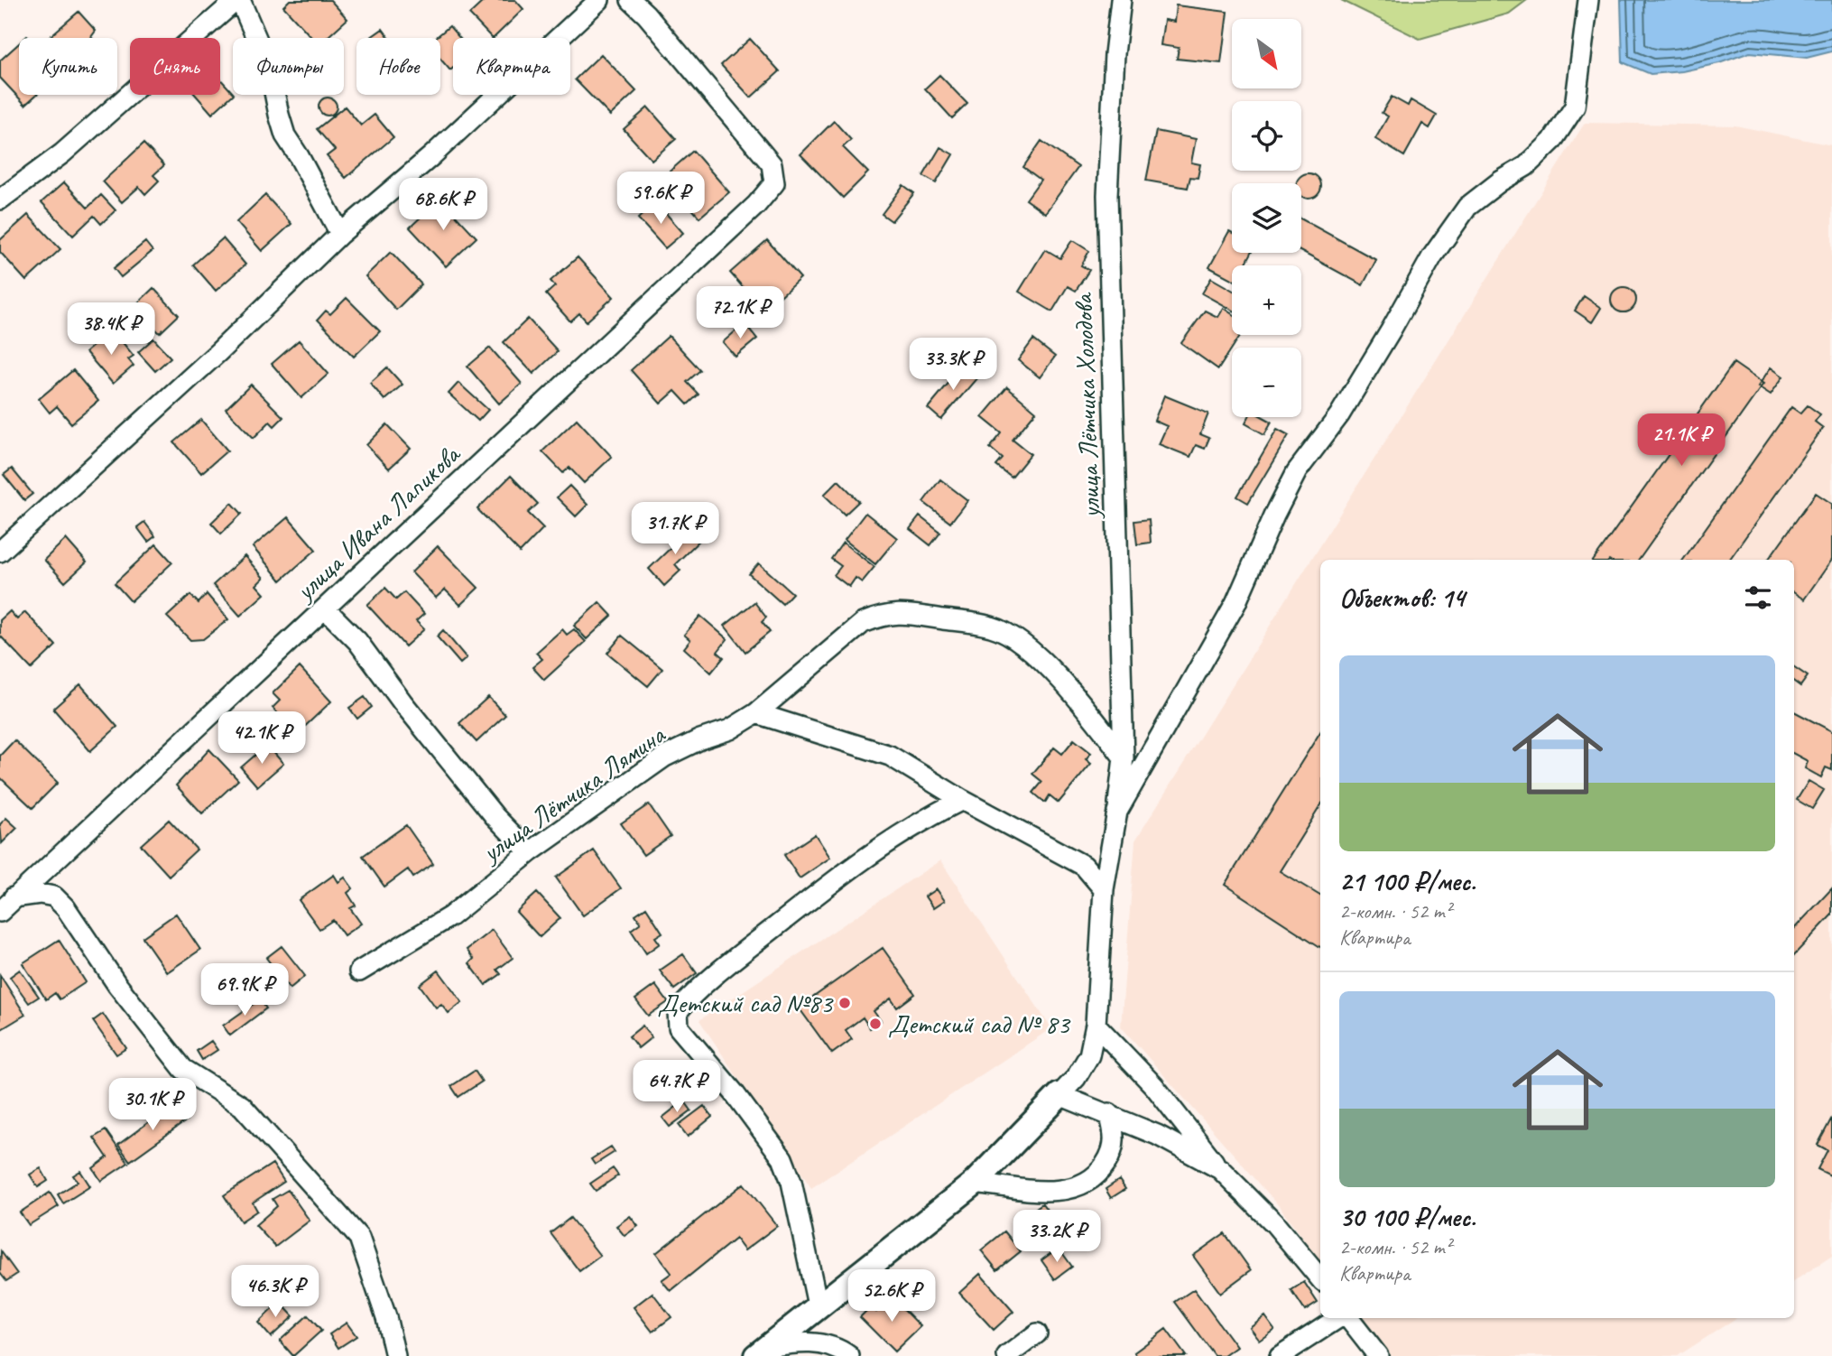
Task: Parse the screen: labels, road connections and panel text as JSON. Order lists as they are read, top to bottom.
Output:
{
  "streets": {
    "street": ["улица Лётчика Холодова", "улица Ивана Лапикова", "улица Лётчика Лямина"]
  },
  "crossings": [
    ["улица Лётчика Холодова", "улица Лётчика Лямина"]
  ],
  "places": ["Детский сад №83", "Детский сад № 83"],
  "north": "bottom right",
  "page": {
    "map_buttons": ["+", "−"],
    "chip": [
      "Купить",
      "Снять",
      "Фильтры",
      "Новое",
      "Квартира"
    ],
    "price": [
      "59.6K ₽",
      "68.6K ₽",
      "72.1K ₽",
      "38.4K ₽",
      "33.3K ₽",
      "21.1K ₽",
      "31.7K ₽",
      "42.1K ₽",
      "69.9K ₽",
      "64.7K ₽",
      "30.1K ₽",
      "33.2K ₽",
      "46.3K ₽",
      "52.6K ₽"
    ],
    "heading": "Объектов: 14",
    "list": [
      {
        "name": "21 100 ₽/мес.",
        "note": "2-комн. · 52 m² · Квартира"
      },
      {
        "name": "30 100 ₽/мес.",
        "note": "2-комн. · 52 m² · Квартира"
      }
    ]
  }
}
